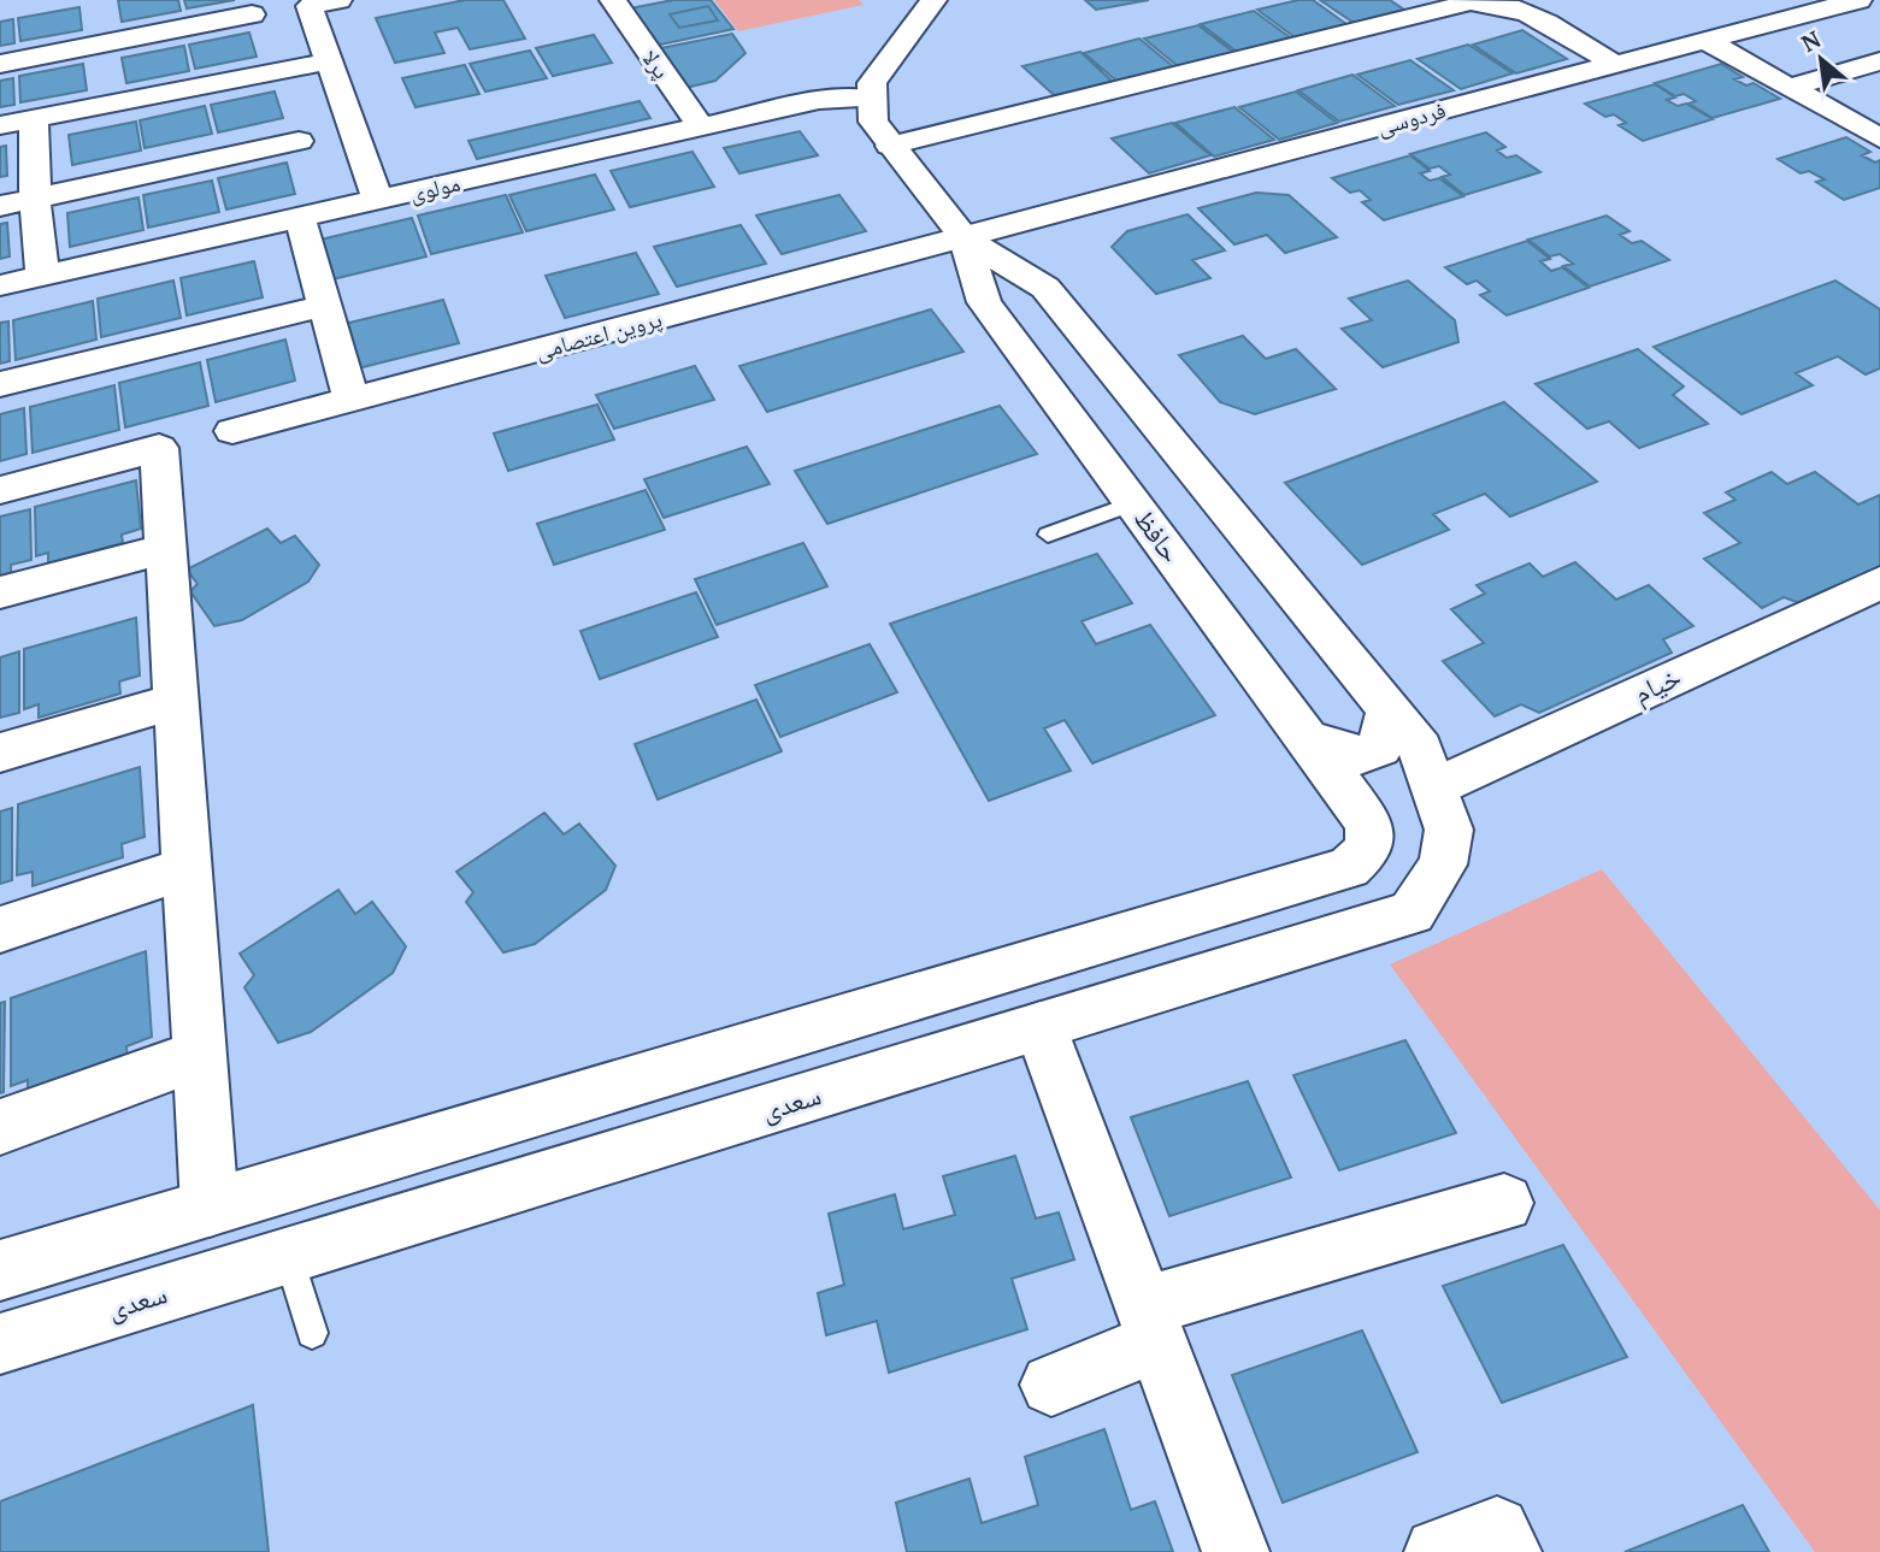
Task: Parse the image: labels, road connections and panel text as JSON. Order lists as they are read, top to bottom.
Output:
{
  "streets": {
    "street": [
      "پرلا",
      "فردوسی",
      "مولوی",
      "پروین اعتصامی",
      "حافظ",
      "خیام",
      "سعدی"
    ]
  },
  "crossings": [
    ["پرلا", "مولوی"],
    ["فردوسی", "پروین اعتصامی"],
    ["فردوسی", "حافظ"],
    ["مولوی", "حافظ"],
    ["پروین اعتصامی", "حافظ"],
    ["حافظ", "خیام"],
    ["حافظ", "سعدی"],
    ["خیام", "سعدی"]
  ],
  "north": "top left"
}
